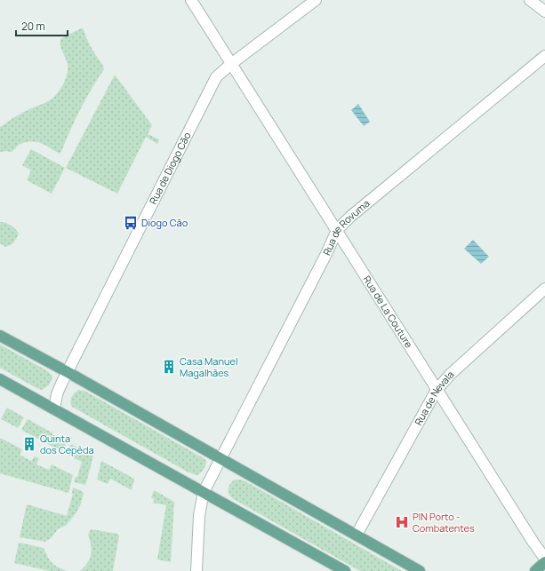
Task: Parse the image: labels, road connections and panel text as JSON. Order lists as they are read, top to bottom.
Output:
{
  "streets": {
    "street": [
      "Rua de Diogo Cão",
      "Rua de Rovuma",
      "Rua de La Couture",
      "Rua de Nevala"
    ]
  },
  "crossings": [
    ["Rua de Diogo Cão", "Rua de La Couture"],
    ["Rua de Rovuma", "Rua de La Couture"],
    ["Rua de La Couture", "Rua de Nevala"]
  ],
  "places": {
    "bus stop": ["Diogo Cão"],
    "building": ["Casa Manuel Magalhães", "Quinta dos Cepêda"],
    "hospital": ["PIN Porto - Combatentes"]
  },
  "scale_bar": "20 m"
}
